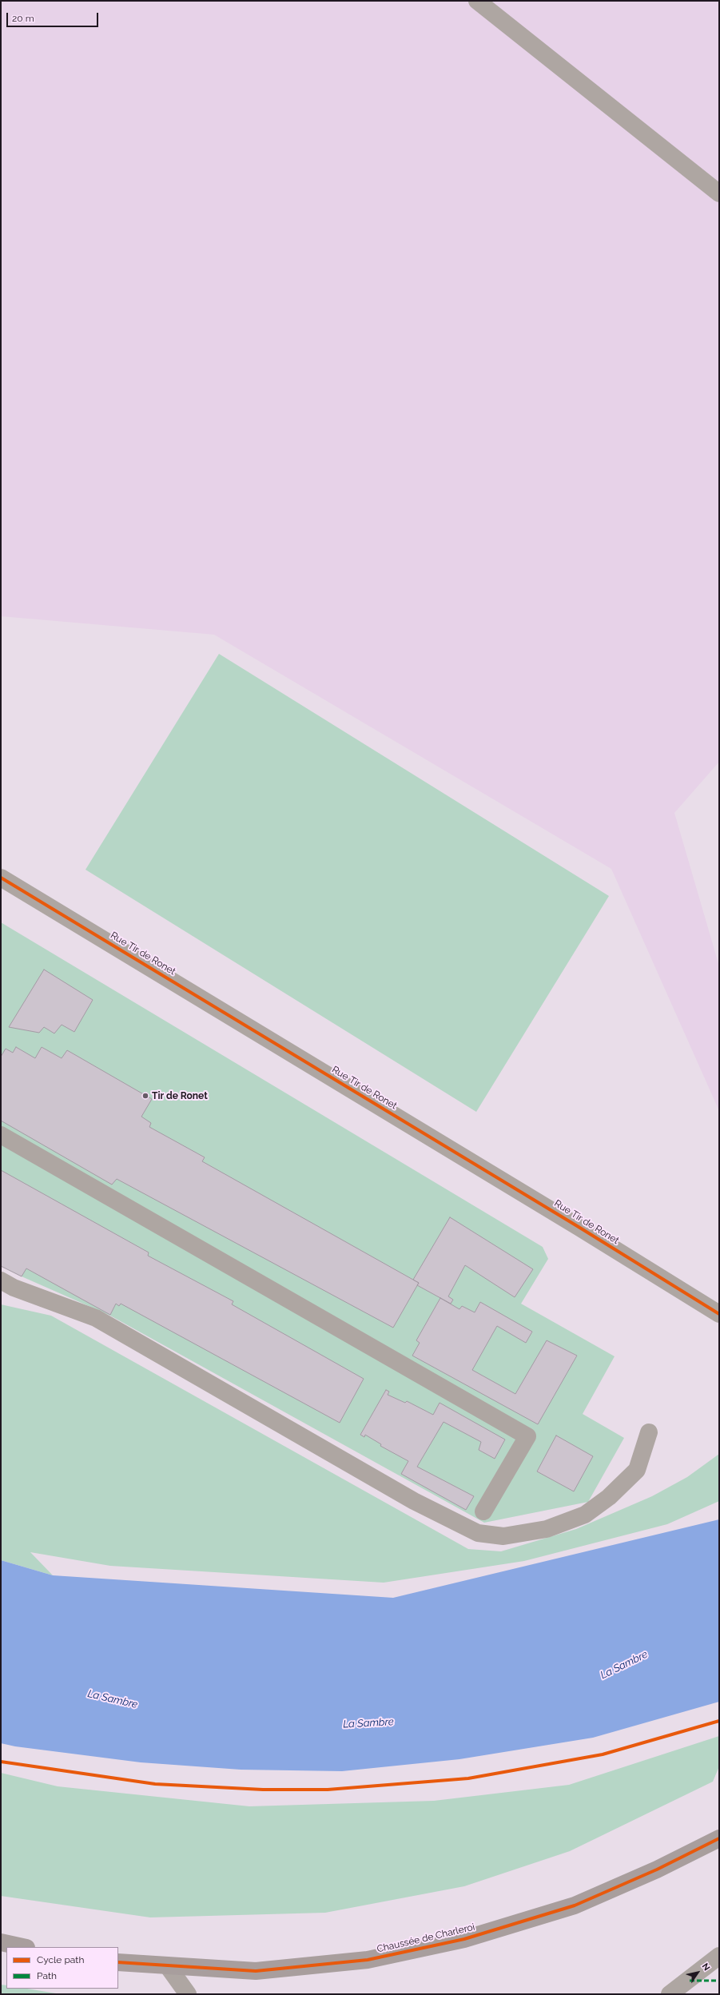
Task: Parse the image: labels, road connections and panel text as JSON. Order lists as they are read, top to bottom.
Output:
{
  "streets": {
    "main road": ["Chaussée de Charleroi"],
    "street": ["Rue Tir de Ronet"]
  },
  "water": ["La Sambre"],
  "places": ["Tir de Ronet"],
  "legend": ["Cycle path", "Path"],
  "scale_bar": "20 m",
  "north": "top right"
}
